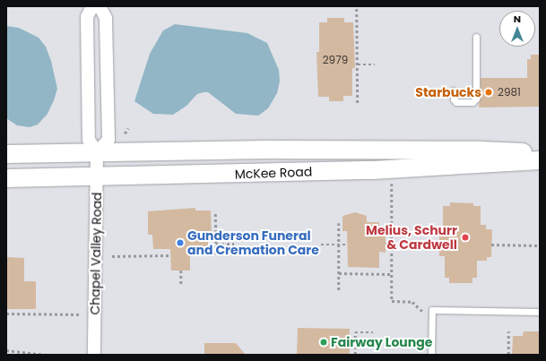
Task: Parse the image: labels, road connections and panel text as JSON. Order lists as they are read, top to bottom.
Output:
{
  "streets": {
    "main road": ["McKee Road"],
    "street": ["Chapel Valley Road"]
  },
  "crossings": [
    ["McKee Road", "Chapel Valley Road"]
  ],
  "places": [
    "Starbucks",
    "Melius, Schurr & Cardwell",
    "Gunderson Funeral and Cremation Care",
    "Fairway Lounge"
  ],
  "house_numbers": ["2979", "2981"],
  "north": "top"
}
